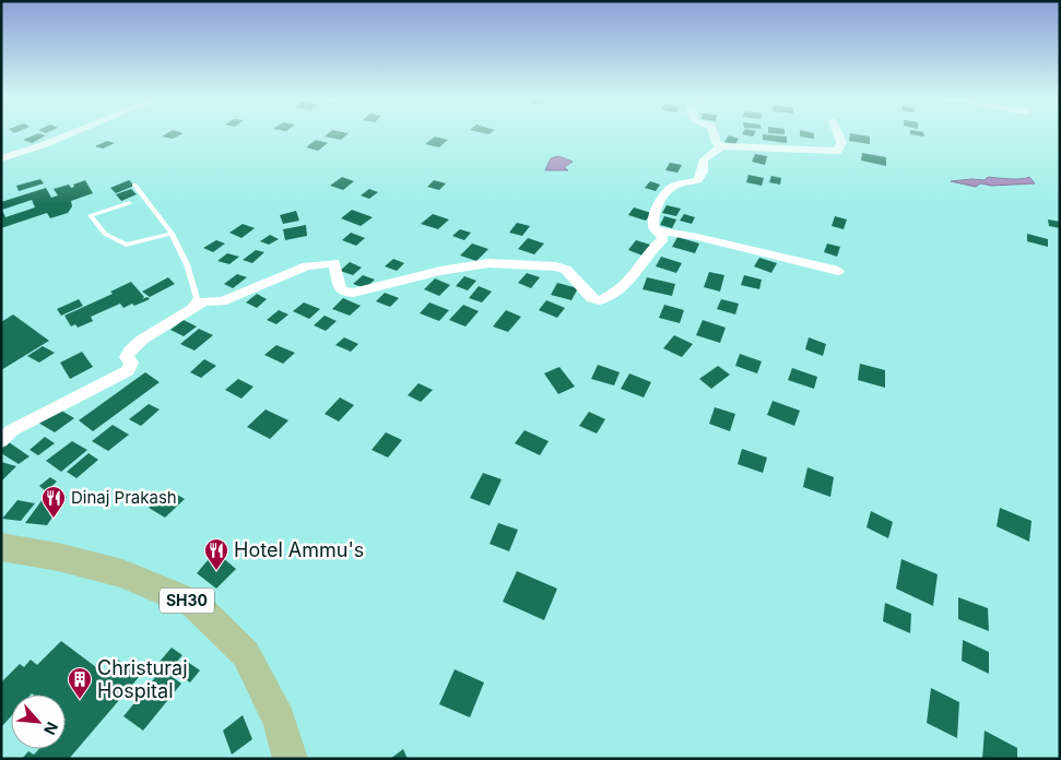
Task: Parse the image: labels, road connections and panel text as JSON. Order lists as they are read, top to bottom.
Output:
{
  "streets": {
    "main road": ["SH30"]
  },
  "places": {
    "restaurant": ["Dinaj Prakash", "Hotel Ammu's"],
    "building": ["Christuraj Hospital"]
  },
  "north": "bottom right"
}
